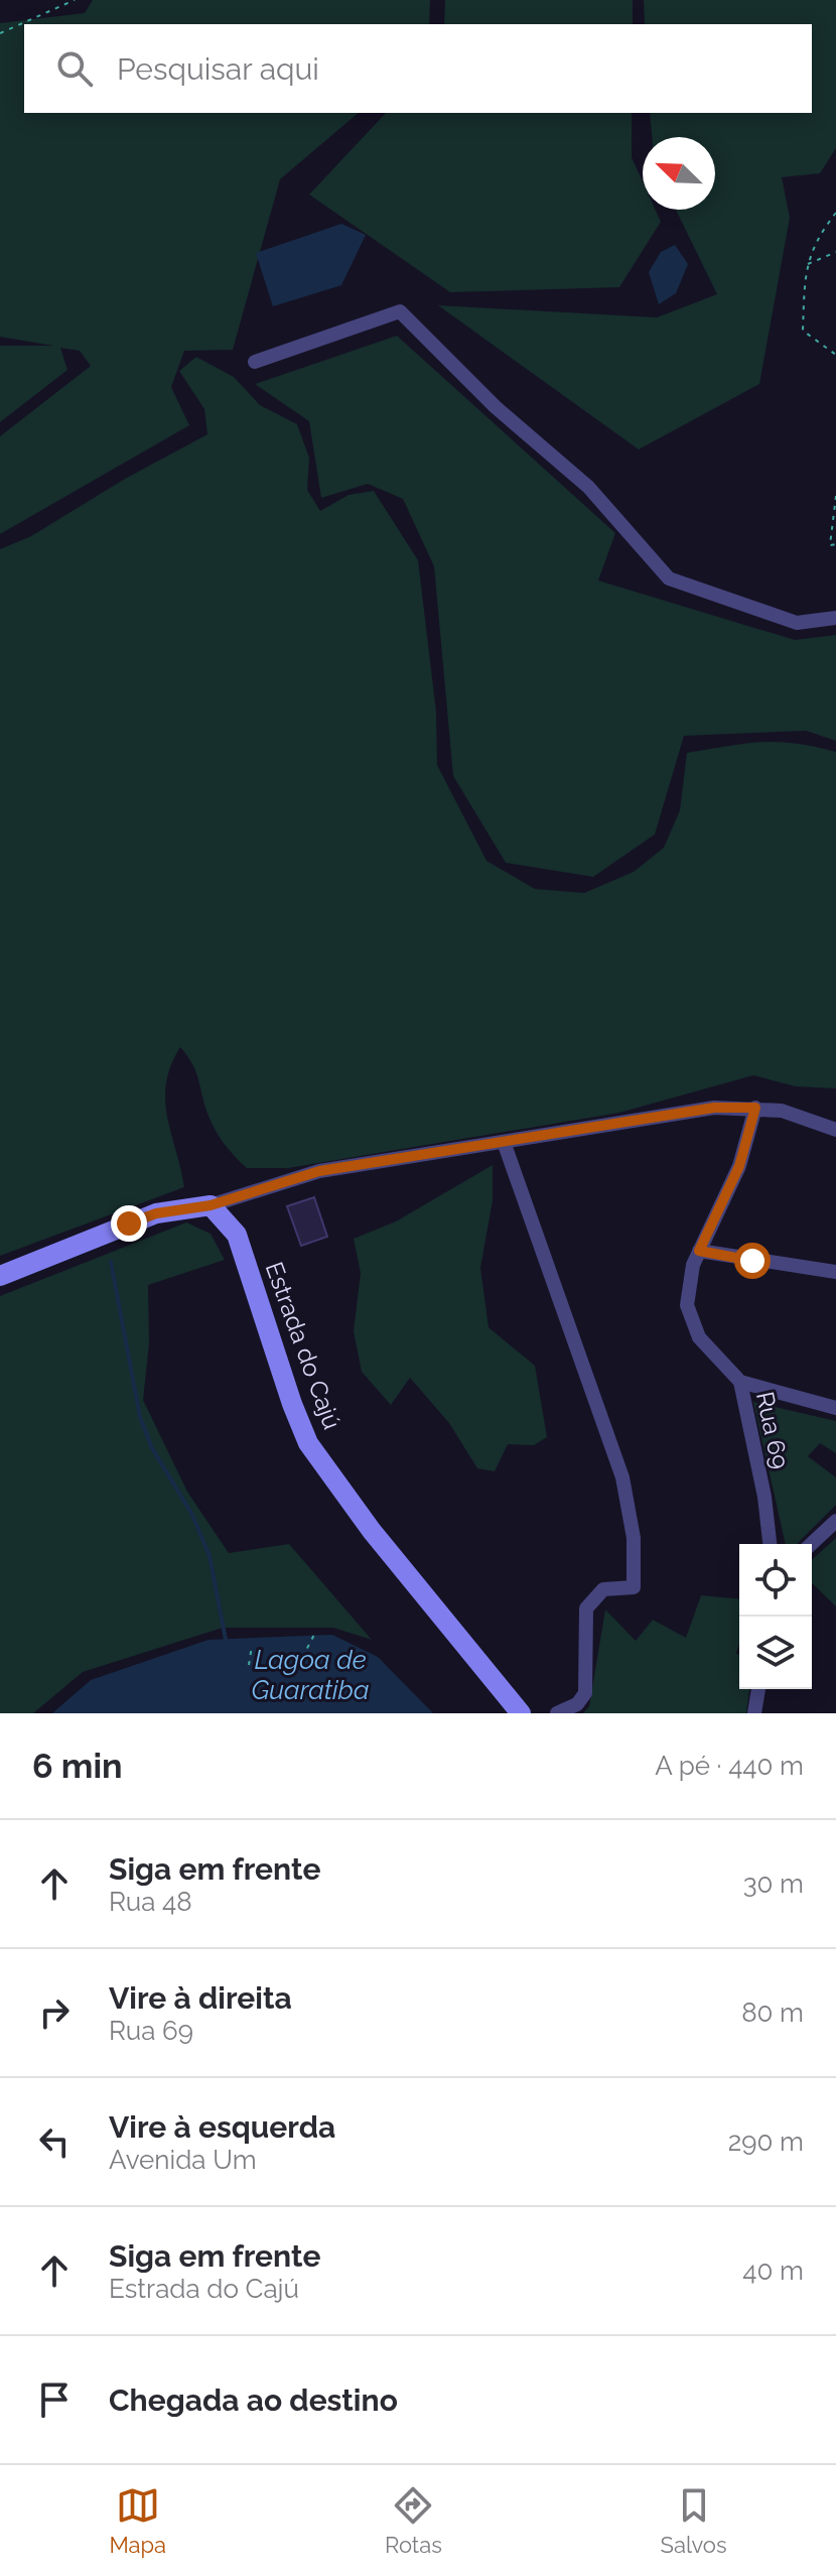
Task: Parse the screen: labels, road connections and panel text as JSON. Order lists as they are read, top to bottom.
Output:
{
  "streets": {
    "main road": ["Estrada do Cajú"],
    "street": ["Rua 69"]
  },
  "water": ["Lagoa de Guaratiba"],
  "north": "top left",
  "page": {
    "search": "Pesquisar aqui",
    "heading": ["6 min", "A pé · 440 m"],
    "list": [
      ["Siga em frente", "Rua 48", "30 m"],
      ["Vire à direita", "Rua 69", "80 m"],
      ["Vire à esquerda", "Avenida Um", "290 m"],
      ["Siga em frente", "Estrada do Cajú", "40 m"],
      "Chegada ao destino"
    ],
    "nav": ["Mapa", "Rotas", "Salvos"]
  }
}
